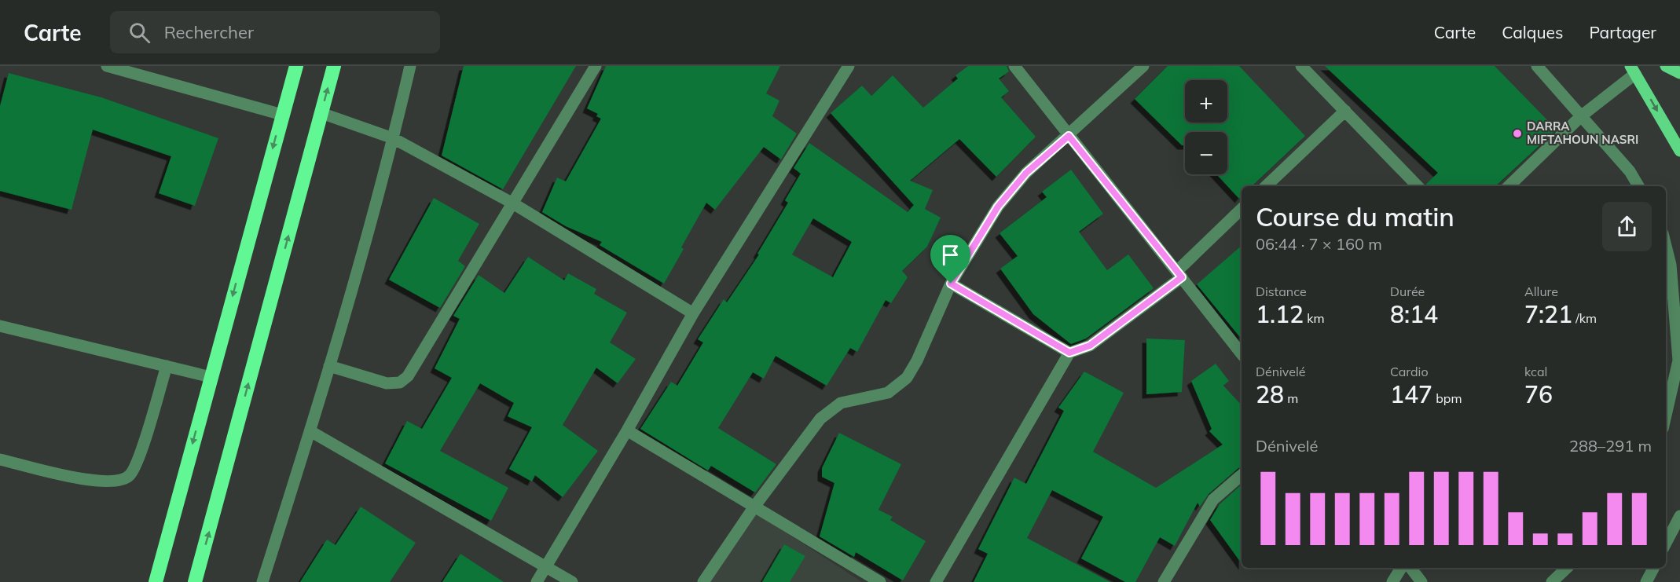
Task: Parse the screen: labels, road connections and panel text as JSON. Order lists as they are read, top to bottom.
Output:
{
  "places": ["DARRA MIFTAHOUN NASRI"],
  "page": {
    "header": "Carte",
    "search": "Rechercher",
    "nav": ["Carte", "Calques", "Partager"],
    "map_buttons": ["+", "−"],
    "heading": ["Course du matin", "06:44 · 7 × 160 m"],
    "stats": [
      ["Distance", "1.12 km"],
      ["Durée", "8:14"],
      ["Allure", "7:21 /km"],
      ["Dénivelé", "28 m"],
      ["Cardio", "147 bpm"],
      ["kcal", "76"]
    ],
    "chart": ["Dénivelé", "288–291 m"]
  }
}
